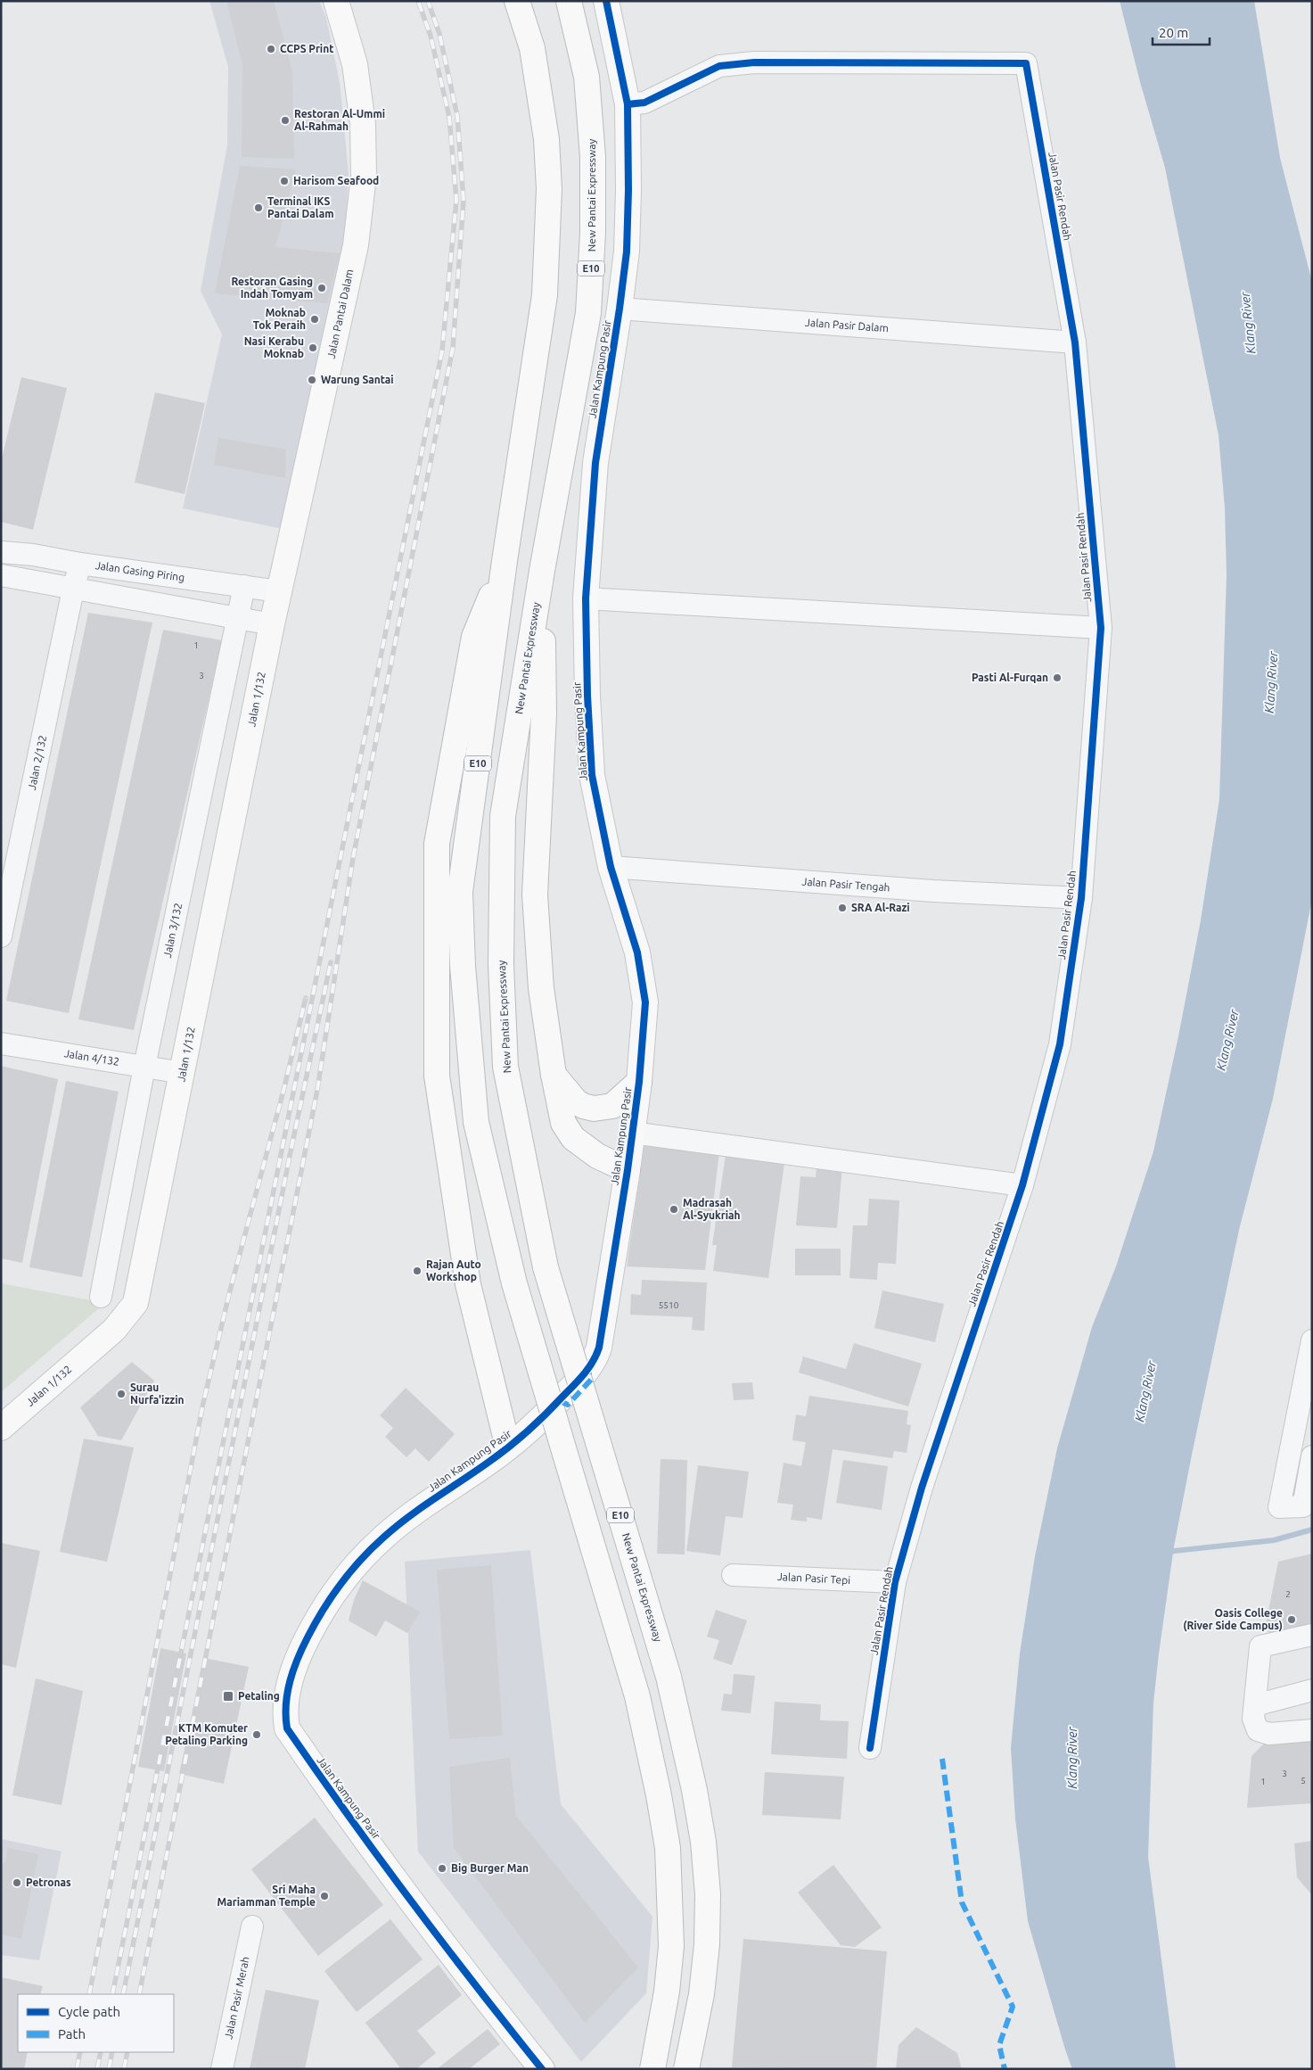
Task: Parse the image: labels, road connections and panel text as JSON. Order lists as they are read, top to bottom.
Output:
{
  "streets": {
    "main road": [
      "New Pantai Expressway",
      "E10",
      "Jalan Pantai Dalam",
      "Jalan Kampung Pasir",
      "Jalan 1/132"
    ],
    "street": [
      "Jalan Pasir Rendah",
      "Jalan Pasir Dalam",
      "Jalan Gasing Piring",
      "Jalan 2/132",
      "Jalan Pasir Tengah",
      "Jalan 3/132",
      "Jalan 4/132",
      "Jalan Pasir Tepi",
      "Jalan Pasir Merah"
    ]
  },
  "crossings": [
    ["Jalan Pasir Rendah", "Jalan Pasir Dalam"],
    ["Jalan Pasir Rendah", "Jalan Kampung Pasir"],
    ["Jalan Pasir Rendah", "Jalan Pasir Tengah"],
    ["Jalan Pasir Rendah", "Jalan Pasir Tepi"],
    ["Jalan Pantai Dalam", "Jalan Gasing Piring"],
    ["Jalan Pantai Dalam", "Jalan 1/132"],
    ["Jalan Pasir Dalam", "Jalan Kampung Pasir"],
    ["Jalan Kampung Pasir", "Jalan Pasir Tengah"],
    ["Jalan Gasing Piring", "Jalan 2/132"],
    ["Jalan Gasing Piring", "Jalan 3/132"],
    ["Jalan 1/132", "Jalan 4/132"],
    ["Jalan 3/132", "Jalan 4/132"]
  ],
  "water": ["Klang River"],
  "places": {
    "other": [
      "CCPS Print",
      "Restoran Al-Ummi Al-Rahmah",
      "Harisom Seafood",
      "Terminal IKS Pantai Dalam",
      "Restoran Gasing Indah Tomyam",
      "Moknab Tok Peraih",
      "Nasi Kerabu Moknab",
      "Warung Santai",
      "Pasti Al-Furqan",
      "SRA Al-Razi",
      "Madrasah Al-Syukriah",
      "Rajan Auto Workshop",
      "Surau Nurfa'izzin",
      "Oasis College (River Side Campus)",
      "KTM Komuter Petaling Parking",
      "Big Burger Man",
      "Petronas",
      "Sri Maha Mariamman Temple"
    ],
    "transit": ["Petaling"]
  },
  "house_numbers": [
    "1",
    "3",
    "5510",
    "2",
    "3",
    "5",
    "1"
  ],
  "legend": ["Cycle path", "Path"],
  "scale_bar": "20 m"
}
